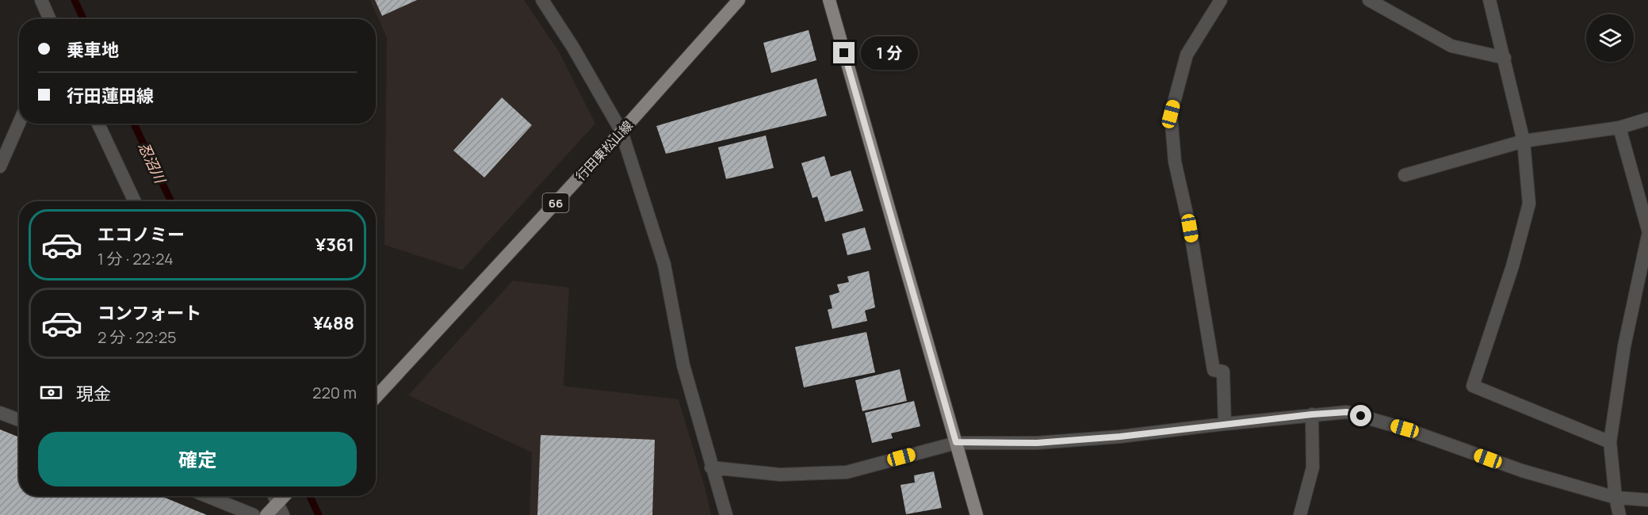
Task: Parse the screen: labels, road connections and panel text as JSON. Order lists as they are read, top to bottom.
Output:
{
  "streets": {
    "main road": ["行田東松山線", "66"]
  },
  "water": ["忍沼川"],
  "page": {
    "banner": ["乗車地", "行田蓮田線"],
    "bubble": "1 分",
    "list": [
      {
        "name": "エコノミー",
        "note": "1 分 · 22:24",
        "value": "¥361"
      },
      {
        "name": "コンフォート",
        "note": "2 分 · 22:25",
        "value": "¥488"
      }
    ],
    "pay": ["現金", "220 m"],
    "buttons": "確定"
  }
}
